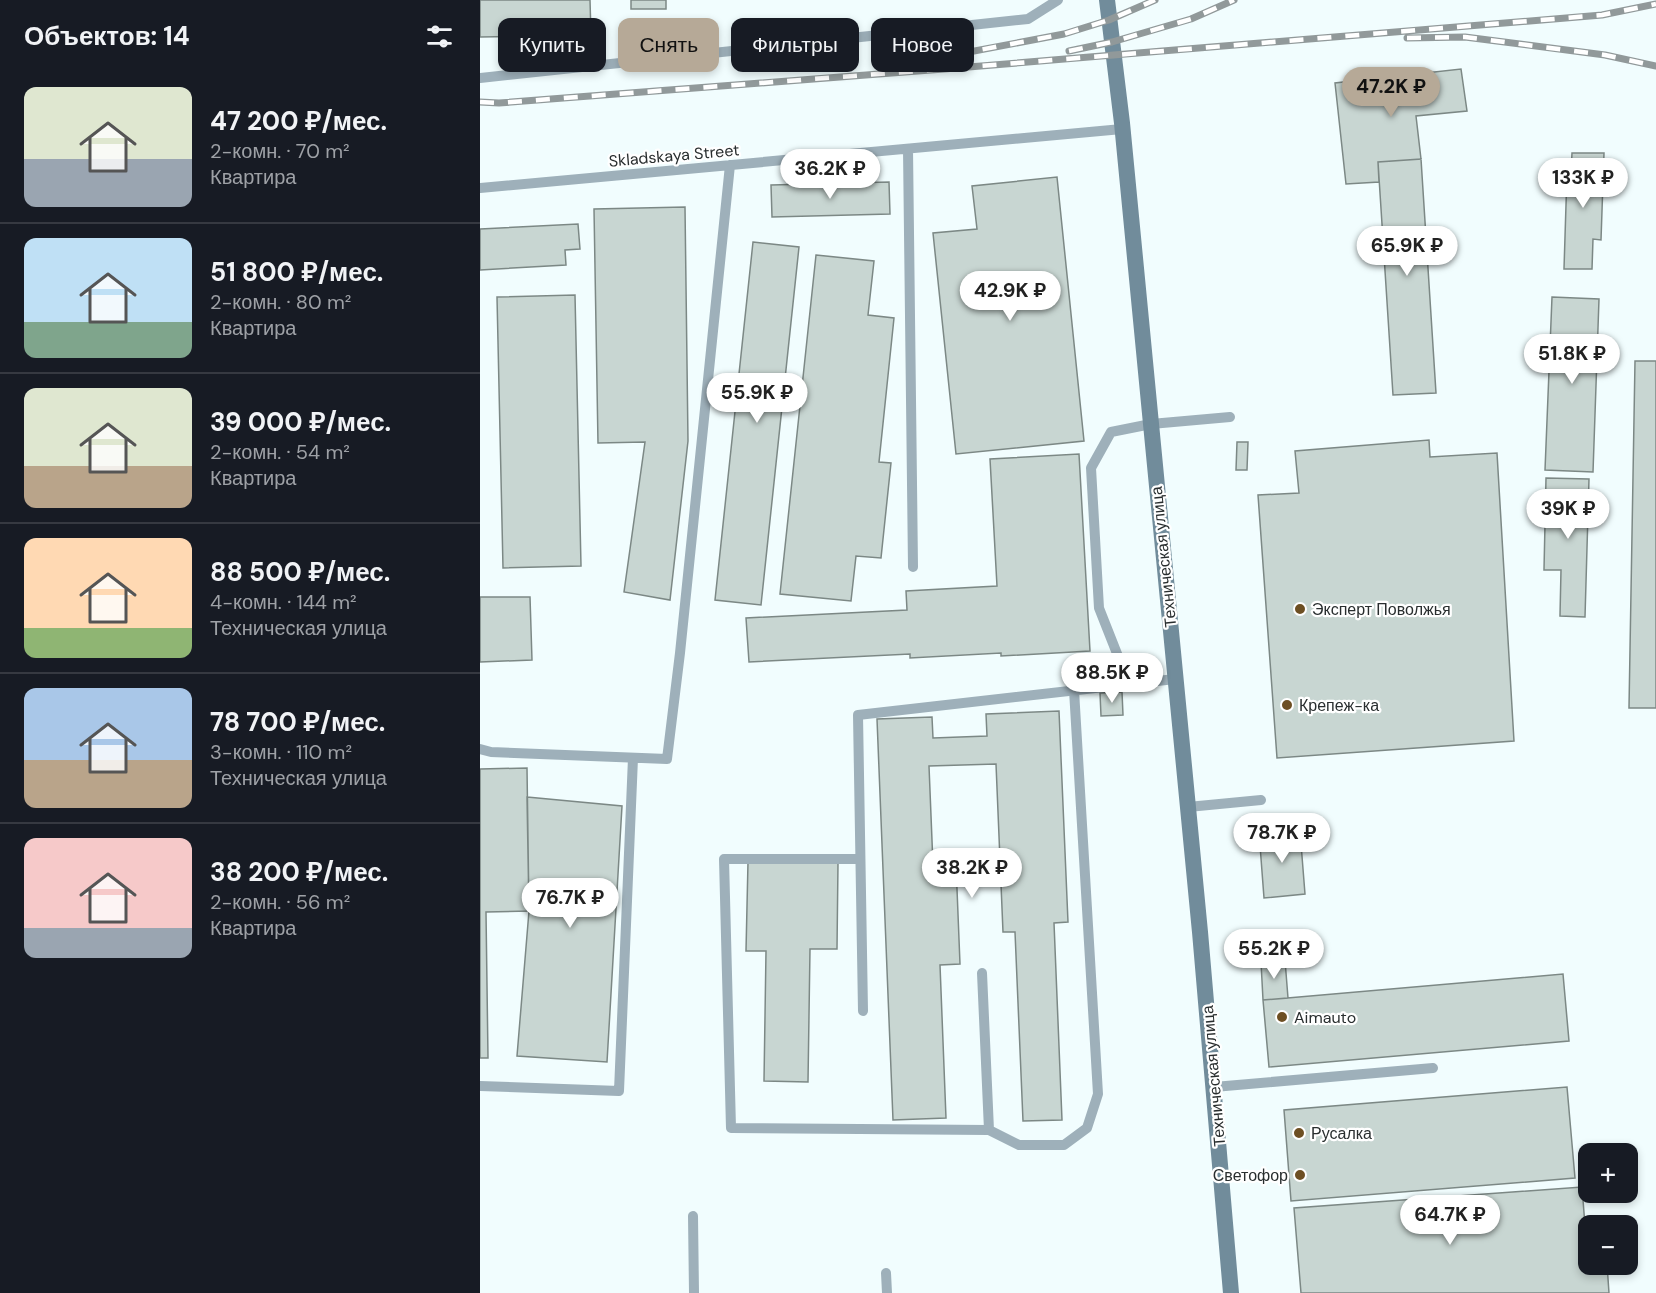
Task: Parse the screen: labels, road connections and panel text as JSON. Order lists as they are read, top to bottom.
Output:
{
  "streets": {
    "main road": ["Техническая улица"],
    "lane": ["Skladskaya Street"]
  },
  "crossings": [
    ["Skladskaya Street", "Техническая улица"]
  ],
  "places": [
    "Эксперт Поволжья",
    "Крепеж-ка",
    "Aimauto",
    "Русалка",
    "Светофор"
  ],
  "page": {
    "heading": "Объектов: 14",
    "chip": [
      "Купить",
      "Снять",
      "Фильтры",
      "Новое"
    ],
    "price": [
      "47.2K ₽",
      "36.2K ₽",
      "133K ₽",
      "65.9K ₽",
      "42.9K ₽",
      "51.8K ₽",
      "55.9K ₽",
      "39K ₽",
      "88.5K ₽",
      "78.7K ₽",
      "38.2K ₽",
      "76.7K ₽",
      "55.2K ₽",
      "64.7K ₽"
    ],
    "list": [
      {
        "name": "47 200 ₽/мес.",
        "note": "2-комн. · 70 m² · Квартира"
      },
      {
        "name": "51 800 ₽/мес.",
        "note": "2-комн. · 80 m² · Квартира"
      },
      {
        "name": "39 000 ₽/мес.",
        "note": "2-комн. · 54 m² · Квартира"
      },
      {
        "name": "88 500 ₽/мес.",
        "note": "4-комн. · 144 m² · Техническая улица"
      },
      {
        "name": "78 700 ₽/мес.",
        "note": "3-комн. · 110 m² · Техническая улица"
      },
      {
        "name": "38 200 ₽/мес.",
        "note": "2-комн. · 56 m² · Квартира"
      }
    ],
    "map_buttons": ["+", "−"]
  }
}
